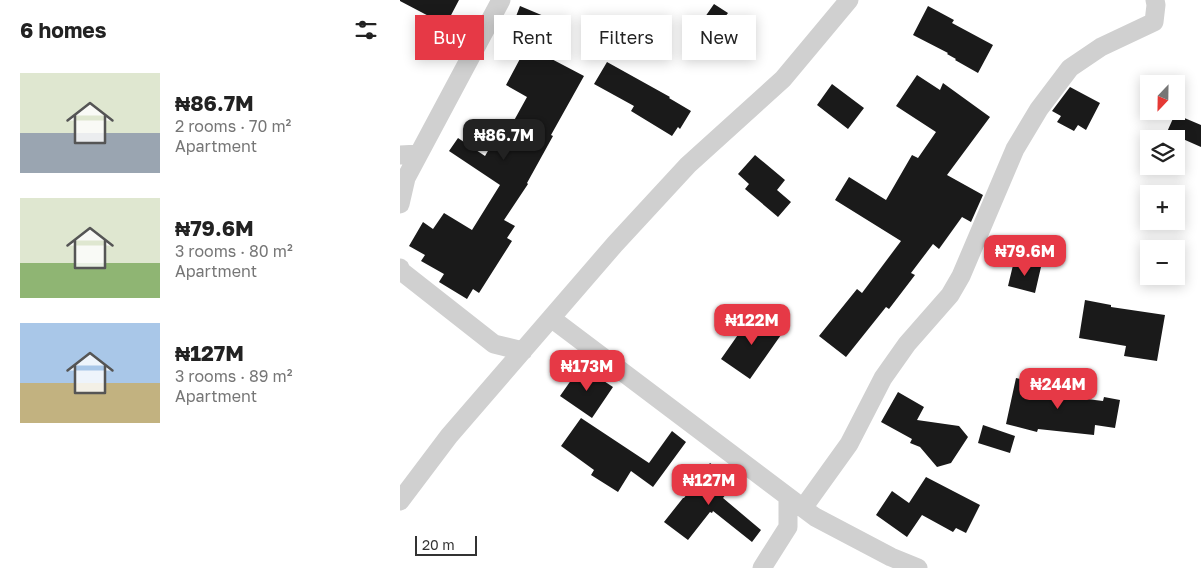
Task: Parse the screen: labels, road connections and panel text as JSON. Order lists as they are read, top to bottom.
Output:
{
  "scale_bar": "20 m",
  "north": "bottom",
  "page": {
    "heading": "6 homes",
    "chip": [
      "Buy",
      "Rent",
      "Filters",
      "New"
    ],
    "list": [
      {
        "name": "₦86.7M",
        "note": "2 rooms · 70 m² · Apartment"
      },
      {
        "name": "₦79.6M",
        "note": "3 rooms · 80 m² · Apartment"
      },
      {
        "name": "₦127M",
        "note": "3 rooms · 89 m² · Apartment"
      }
    ],
    "map_buttons": ["+", "−"],
    "price": [
      "₦86.7M",
      "₦79.6M",
      "₦122M",
      "₦173M",
      "₦244M",
      "₦127M"
    ],
    "scale": "20 m"
  }
}
